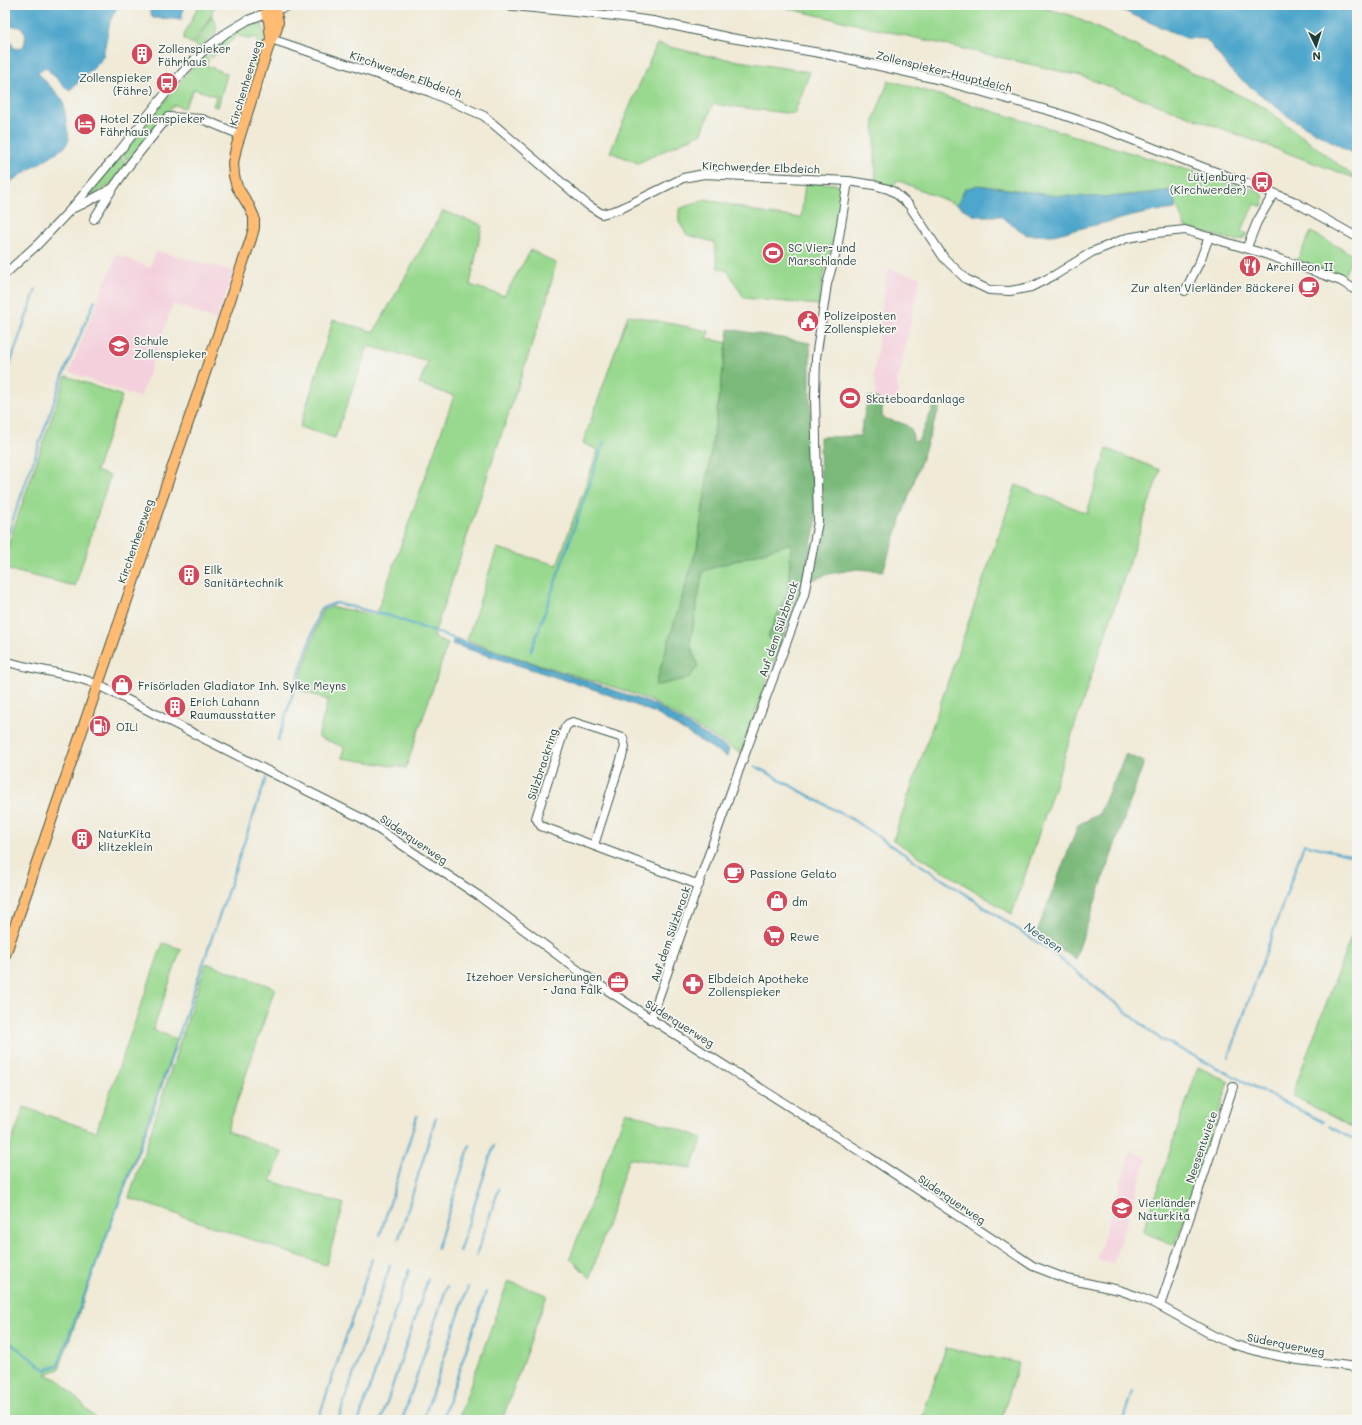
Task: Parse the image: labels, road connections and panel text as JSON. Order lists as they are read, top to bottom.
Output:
{
  "streets": {
    "main road": ["Kirchenheerweg"],
    "street": [
      "Zollenspieker-Hauptdeich",
      "Kirchwerder Elbdeich",
      "Auf dem Sülzbrack",
      "Sülzbrackring",
      "Süderquerweg",
      "Neesentwiete"
    ]
  },
  "crossings": [
    ["Kirchwerder Elbdeich", "Kirchenheerweg"],
    ["Kirchwerder Elbdeich", "Auf dem Sülzbrack"],
    ["Kirchenheerweg", "Süderquerweg"],
    ["Auf dem Sülzbrack", "Sülzbrackring"],
    ["Auf dem Sülzbrack", "Süderquerweg"],
    ["Süderquerweg", "Neesentwiete"]
  ],
  "water": ["Neesen"],
  "places": {
    "building": [
      "Zollenspieker Fährhaus",
      "Eilk Sanitärtechnik",
      "Erich Lahann Raumausstatter",
      "NaturKita klitzeklein"
    ],
    "bus stop": ["Zollenspieker (Fähre)", "Lütjenburg (Kirchwerder)"],
    "hotel": ["Hotel Zollenspieker Fährhaus"],
    "sports": ["SC Vier- und Marschlande", "Skateboardanlage"],
    "restaurant": ["Archilleon II"],
    "cafe": ["Zur alten Vierländer Bäckerei", "Passione Gelato"],
    "public building": ["Polizeiposten Zollenspieker"],
    "school or university": ["Schule Zollenspieker", "Vierländer Naturkita"],
    "shop": ["Frisörladen Gladiator Inh. Sylke Meyns", "dm"],
    "fuel station": ["OIL!"],
    "supermarket": ["Rewe"],
    "office": ["Itzehoer Versicherungen - Jana Falk"],
    "pharmacy": ["Elbdeich Apotheke Zollenspieker"]
  },
  "north": "bottom"
}
